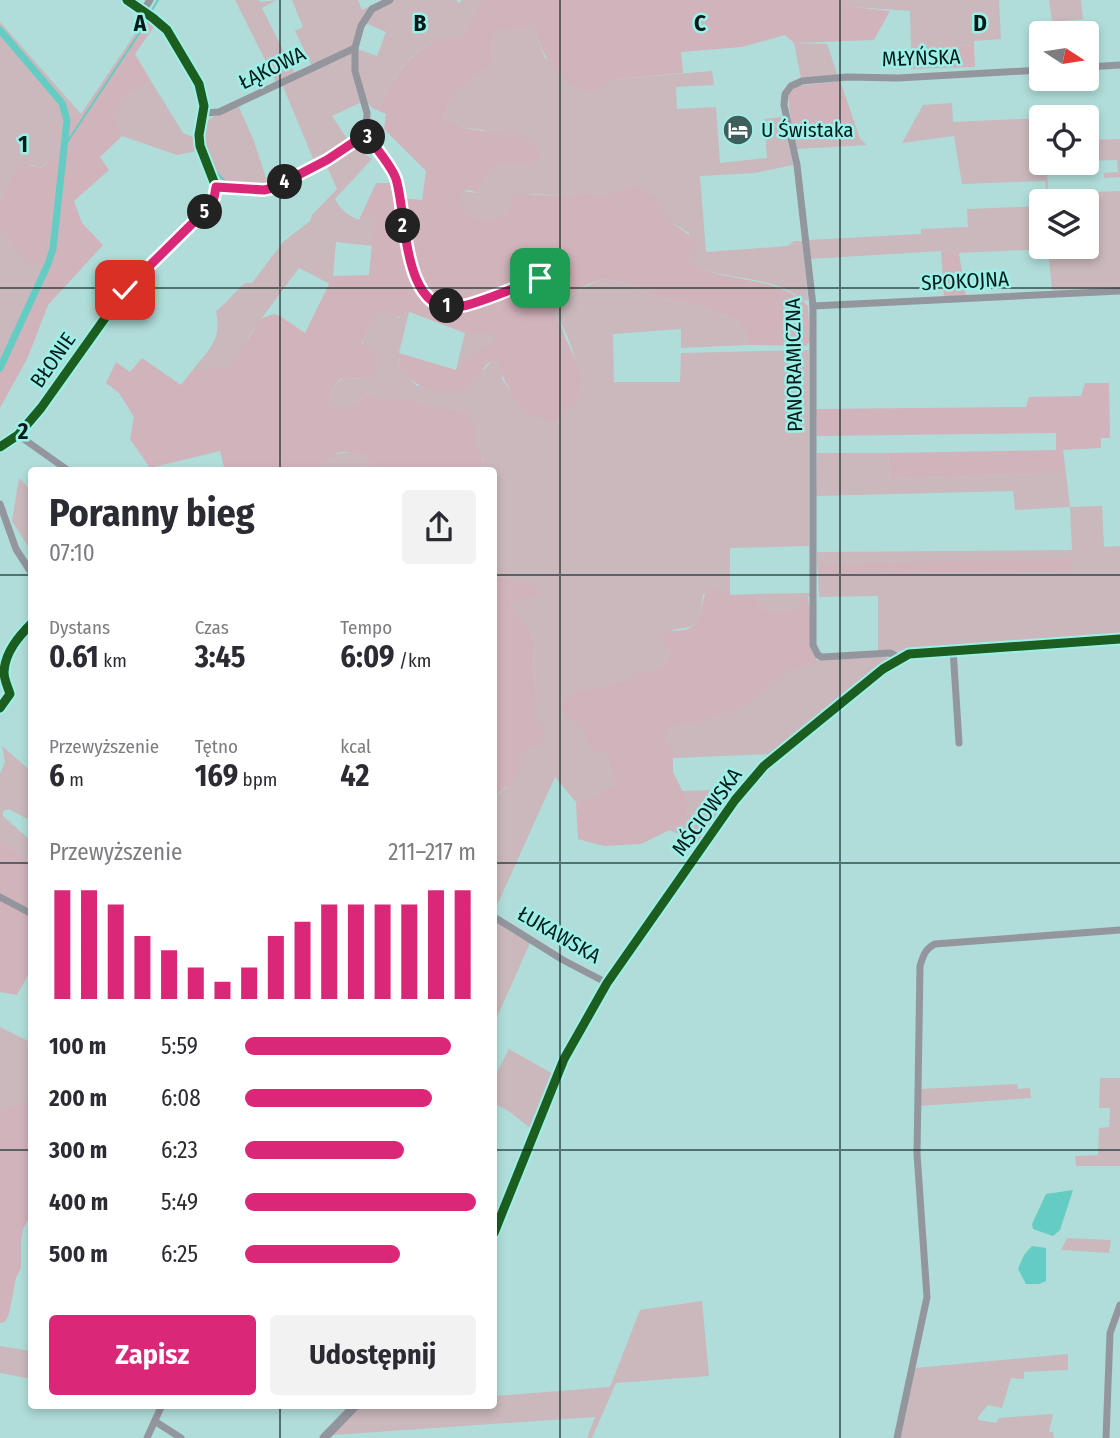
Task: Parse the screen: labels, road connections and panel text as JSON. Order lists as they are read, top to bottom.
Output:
{
  "streets": {
    "street": [
      "MŁYŃSKA",
      "ŁĄKOWA",
      "SPOKOJNA",
      "BŁONIE",
      "PANORAMICZNA",
      "MŚCIOWSKA",
      "ŁUKAWSKA"
    ]
  },
  "crossings": [
    ["MŁYŃSKA", "PANORAMICZNA"],
    ["SPOKOJNA", "PANORAMICZNA"],
    ["PANORAMICZNA", "MŚCIOWSKA"],
    ["MŚCIOWSKA", "ŁUKAWSKA"]
  ],
  "places": {
    "hotel": ["U Świstaka"]
  },
  "north": "right",
  "page": {
    "pins": [
      "3",
      "4",
      "5",
      "2",
      "1"
    ],
    "heading": ["Poranny bieg", "07:10"],
    "stats": [
      ["Dystans", "0.61 km"],
      ["Czas", "3:45"],
      ["Tempo", "6:09 /km"],
      ["Przewyższenie", "6 m"],
      ["Tętno", "169 bpm"],
      ["kcal", "42"]
    ],
    "chart": ["Przewyższenie", "211–217 m"],
    "list": [
      {
        "name": "100 m",
        "note": "5:59"
      },
      {
        "name": "200 m",
        "note": "6:08"
      },
      {
        "name": "300 m",
        "note": "6:23"
      },
      {
        "name": "400 m",
        "note": "5:49"
      },
      {
        "name": "500 m",
        "note": "6:25"
      }
    ],
    "buttons": ["Zapisz", "Udostępnij"]
  },
  "grid": {
    "columns": [
      "A",
      "B",
      "C",
      "D"
    ],
    "rows": ["1", "2"]
  }
}
